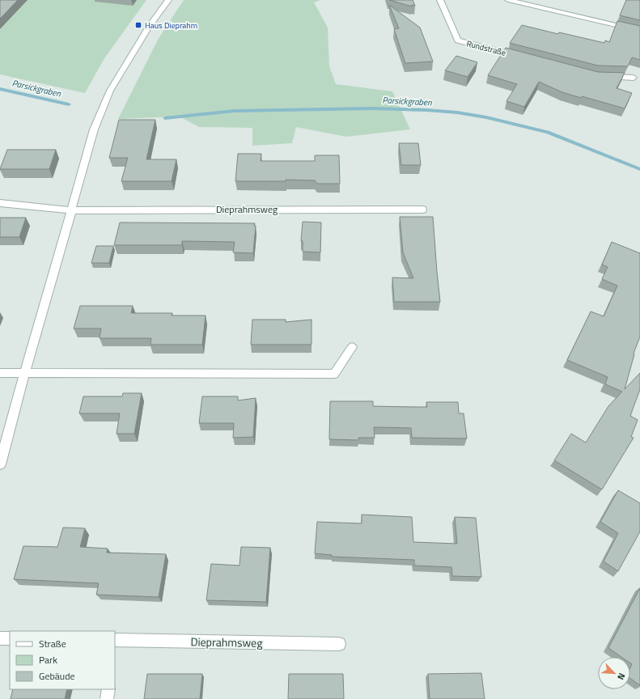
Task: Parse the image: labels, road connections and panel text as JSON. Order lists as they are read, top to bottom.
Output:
{
  "streets": {
    "street": ["Rundstraße", "Dieprahmsweg"]
  },
  "water": ["Parsickgraben"],
  "places": {
    "transit": ["Haus Dieprahm"]
  },
  "legend": ["Straße", "Park", "Gebäude"],
  "north": "bottom right"
}
